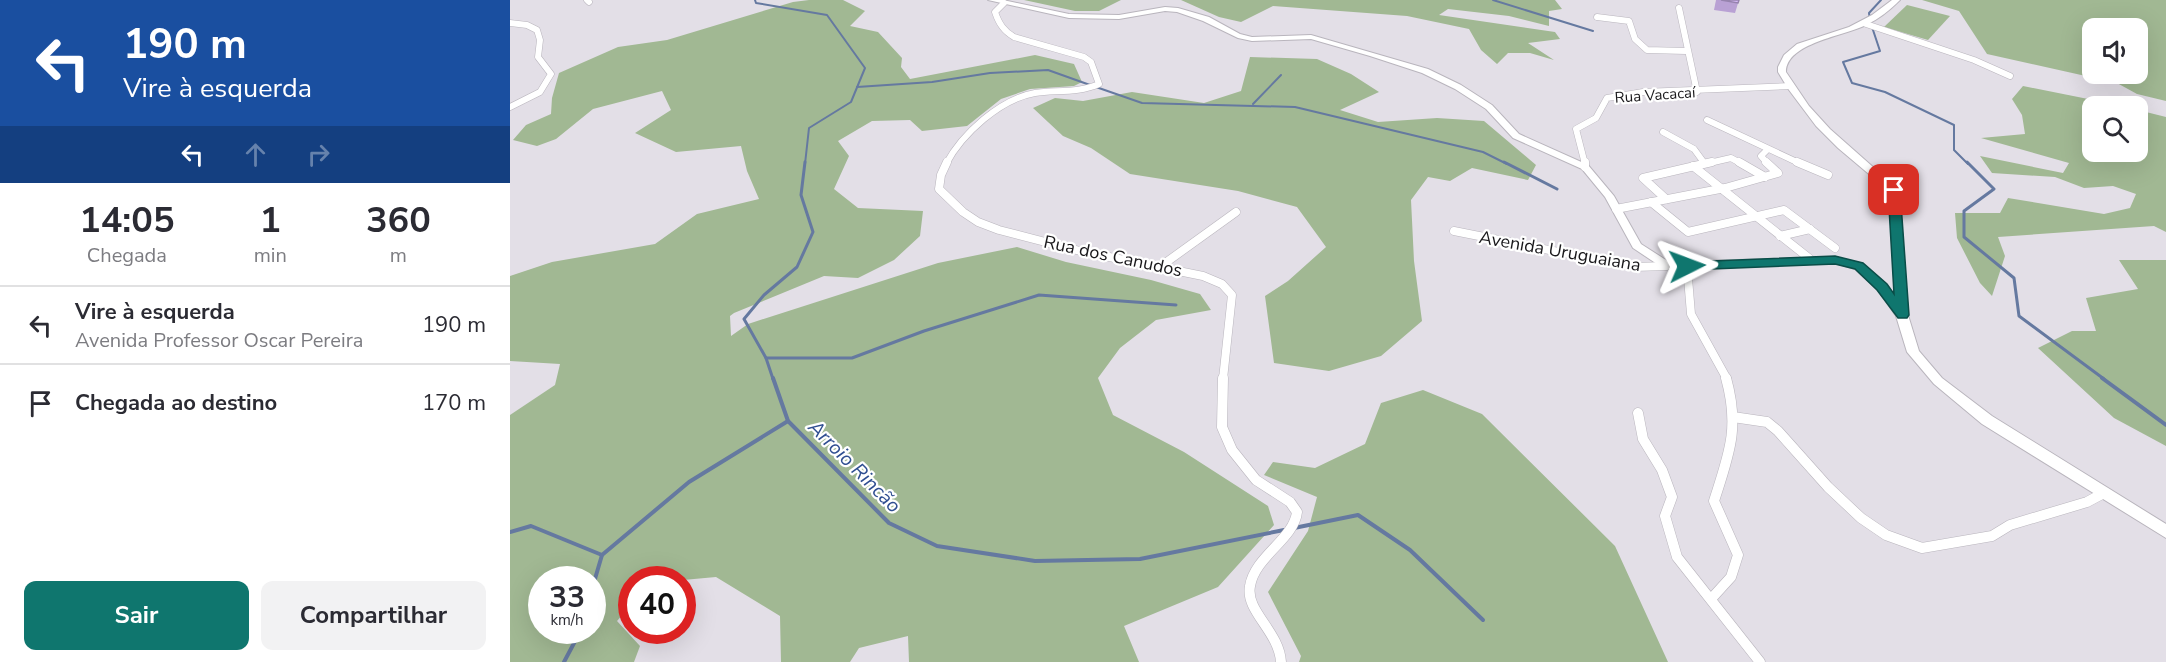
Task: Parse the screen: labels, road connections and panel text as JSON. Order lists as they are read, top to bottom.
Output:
{
  "streets": {
    "street": ["Rua Vacacaí", "Avenida Uruguaiana", "Rua dos Canudos"]
  },
  "water": ["Arroio Rincão"],
  "page": {
    "turn": ["190 m", "Vire à esquerda"],
    "eta": [
      "14:05",
      "Chegada",
      "1",
      "min",
      "360",
      "m"
    ],
    "list": [
      {
        "name": "Vire à esquerda",
        "note": "Avenida Professor Oscar Pereira",
        "value": "190 m"
      },
      {
        "name": "Chegada ao destino",
        "value": "170 m"
      }
    ],
    "speed": "33 km/h",
    "limit": "40",
    "buttons": ["Sair", "Compartilhar"]
  }
}
